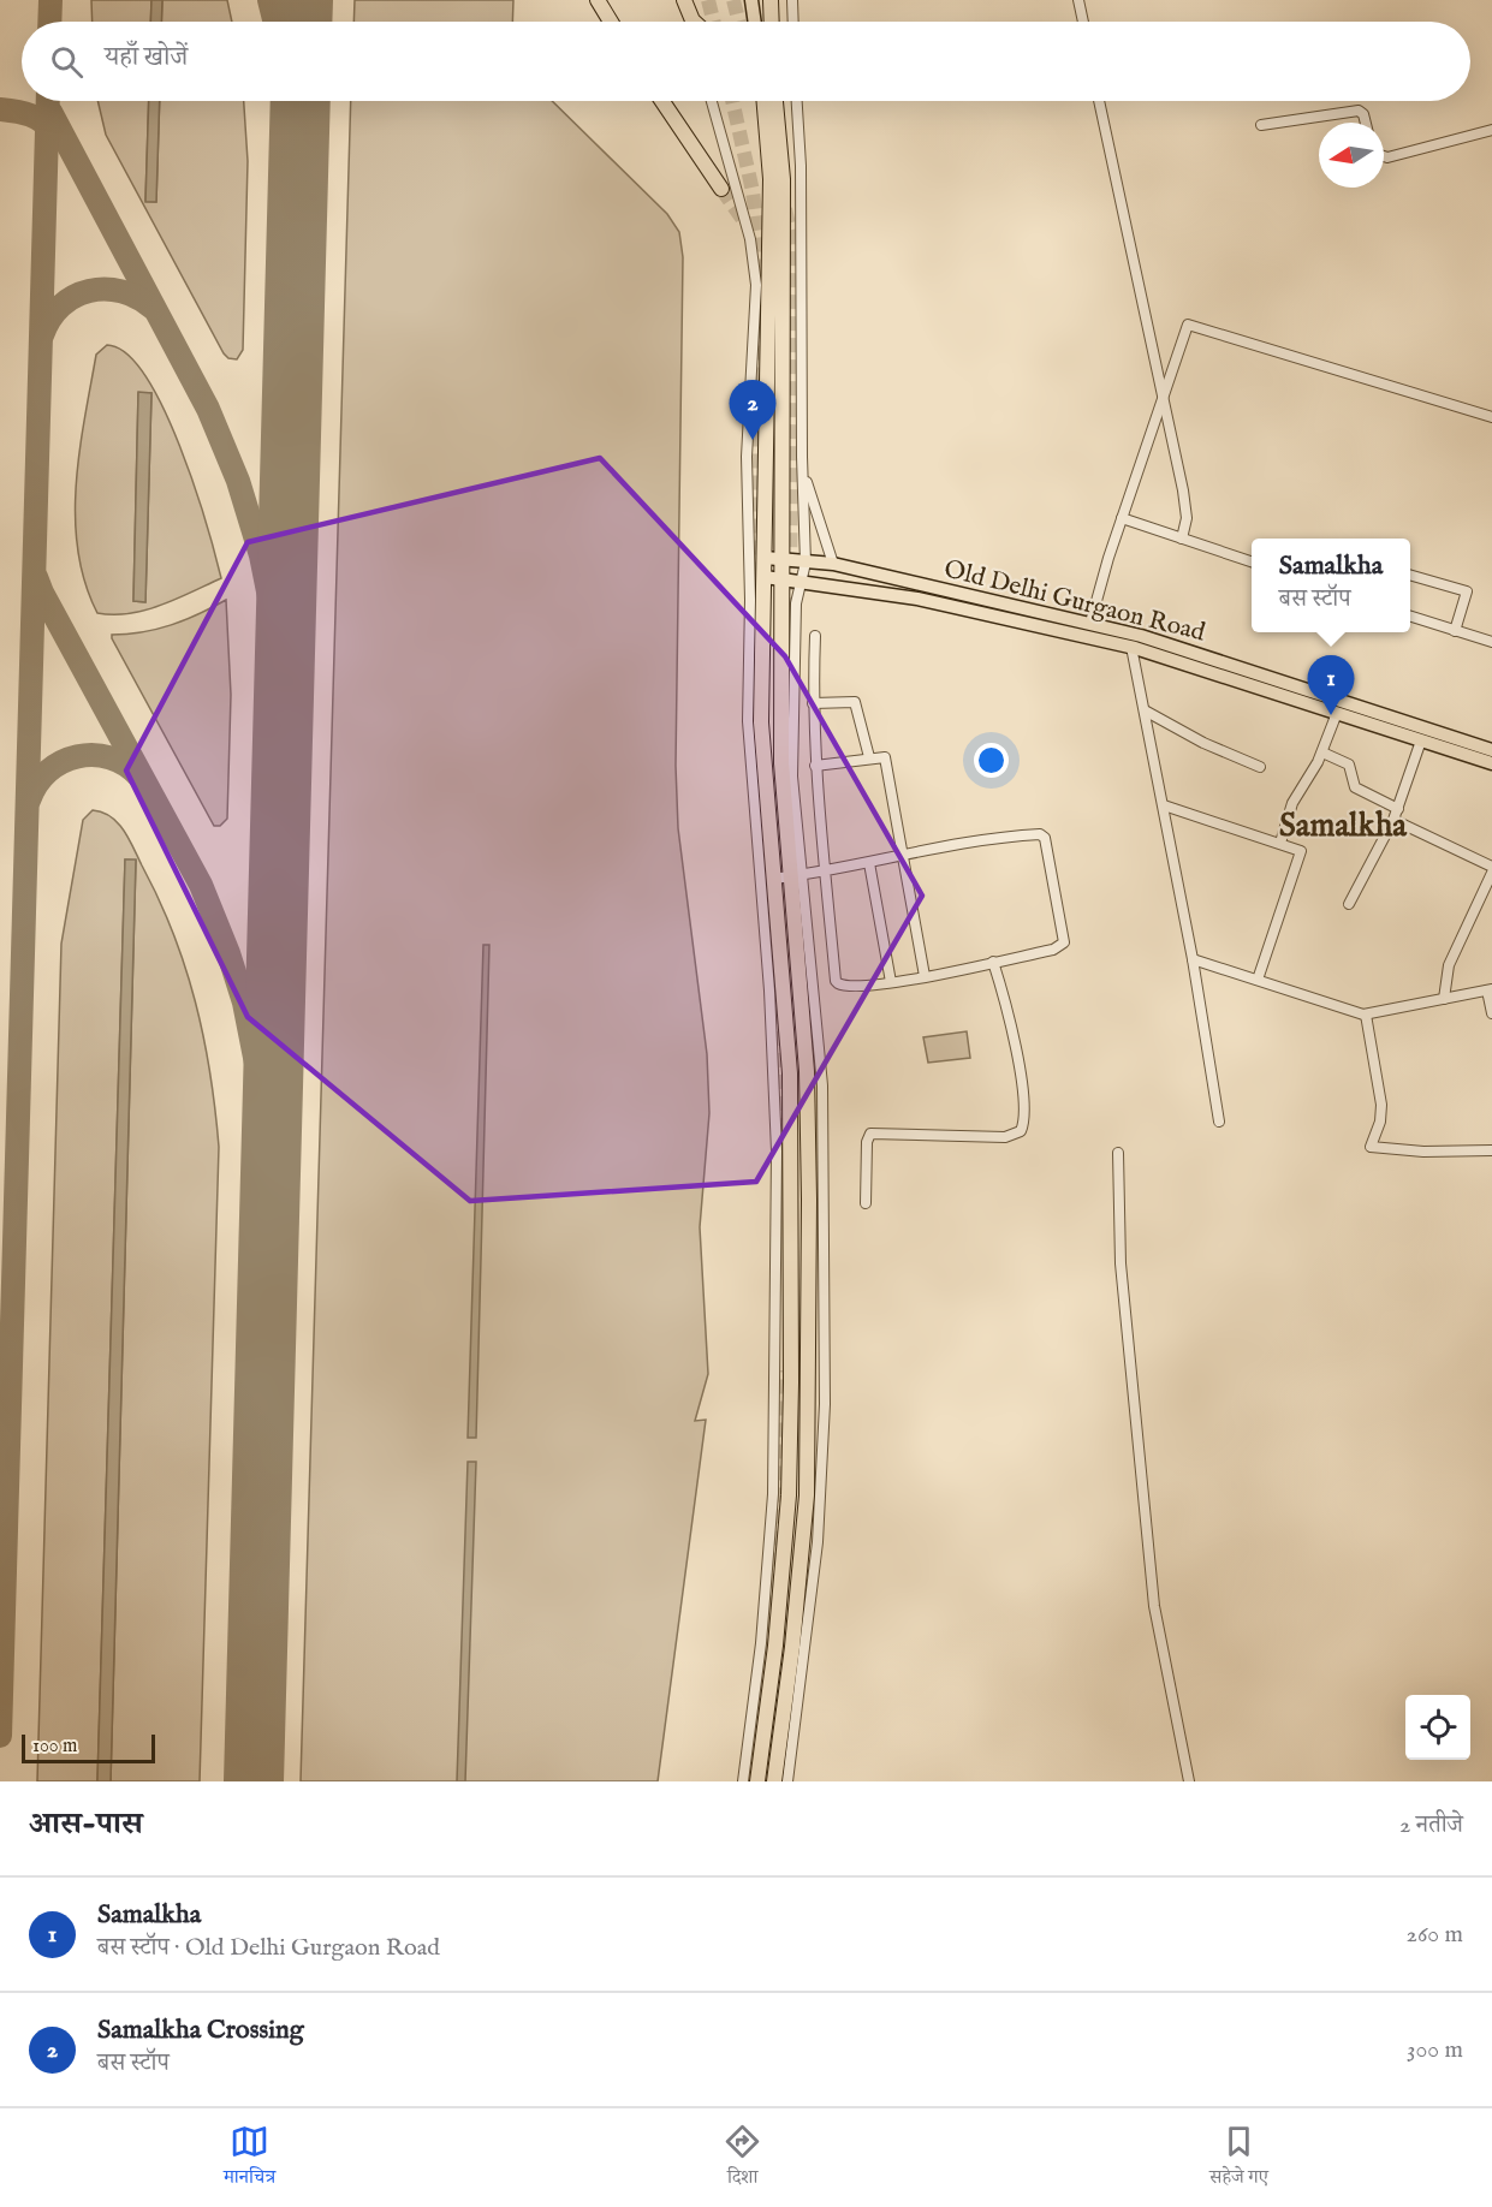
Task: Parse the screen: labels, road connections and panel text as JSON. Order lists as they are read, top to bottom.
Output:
{
  "streets": {
    "main road": ["Old Delhi Gurgaon Road"]
  },
  "districts": ["Samalkha"],
  "scale_bar": "100 m",
  "north": "left",
  "page": {
    "search": "यहाँ खोजें",
    "pins": ["2", "1"],
    "popup": ["Samalkha", "बस स्टॉप"],
    "scale": "100 m",
    "heading": ["आस-पास", "2 नतीजे"],
    "list": [
      {
        "mark": "1",
        "name": "Samalkha",
        "note": "बस स्टॉप · Old Delhi Gurgaon Road",
        "value": "260 m"
      },
      {
        "mark": "2",
        "name": "Samalkha Crossing",
        "note": "बस स्टॉप",
        "value": "300 m"
      }
    ],
    "nav": ["मानचित्र", "दिशा", "सहेजे गए"]
  }
}
